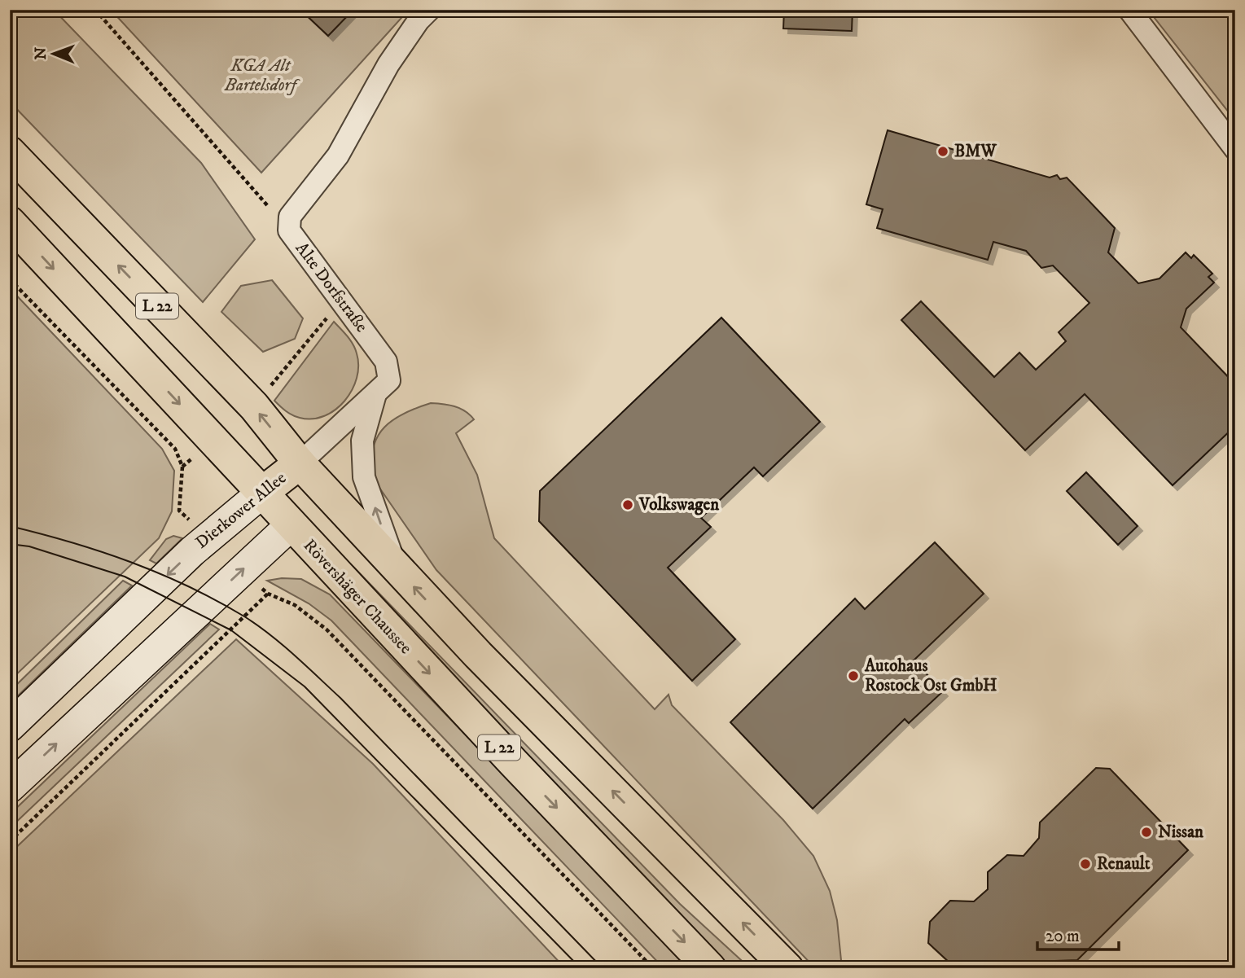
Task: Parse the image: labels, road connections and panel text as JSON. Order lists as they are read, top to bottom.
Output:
{
  "streets": {
    "main road": ["L 22", "Dierkower Allee", "Rövershäger Chaussee"],
    "street": ["Alte Dorfstraße"]
  },
  "crossings": [
    ["Alte Dorfstraße", "L 22"],
    ["Alte Dorfstraße", "Dierkower Allee"],
    ["L 22", "Dierkower Allee"],
    ["Dierkower Allee", "Rövershäger Chaussee"]
  ],
  "parks": ["KGA Alt Bartelsdorf"],
  "places": [
    "BMW",
    "Volkswagen",
    "Autohaus Rostock Ost GmbH",
    "Nissan",
    "Renault"
  ],
  "scale_bar": "20 m",
  "north": "left"
}
